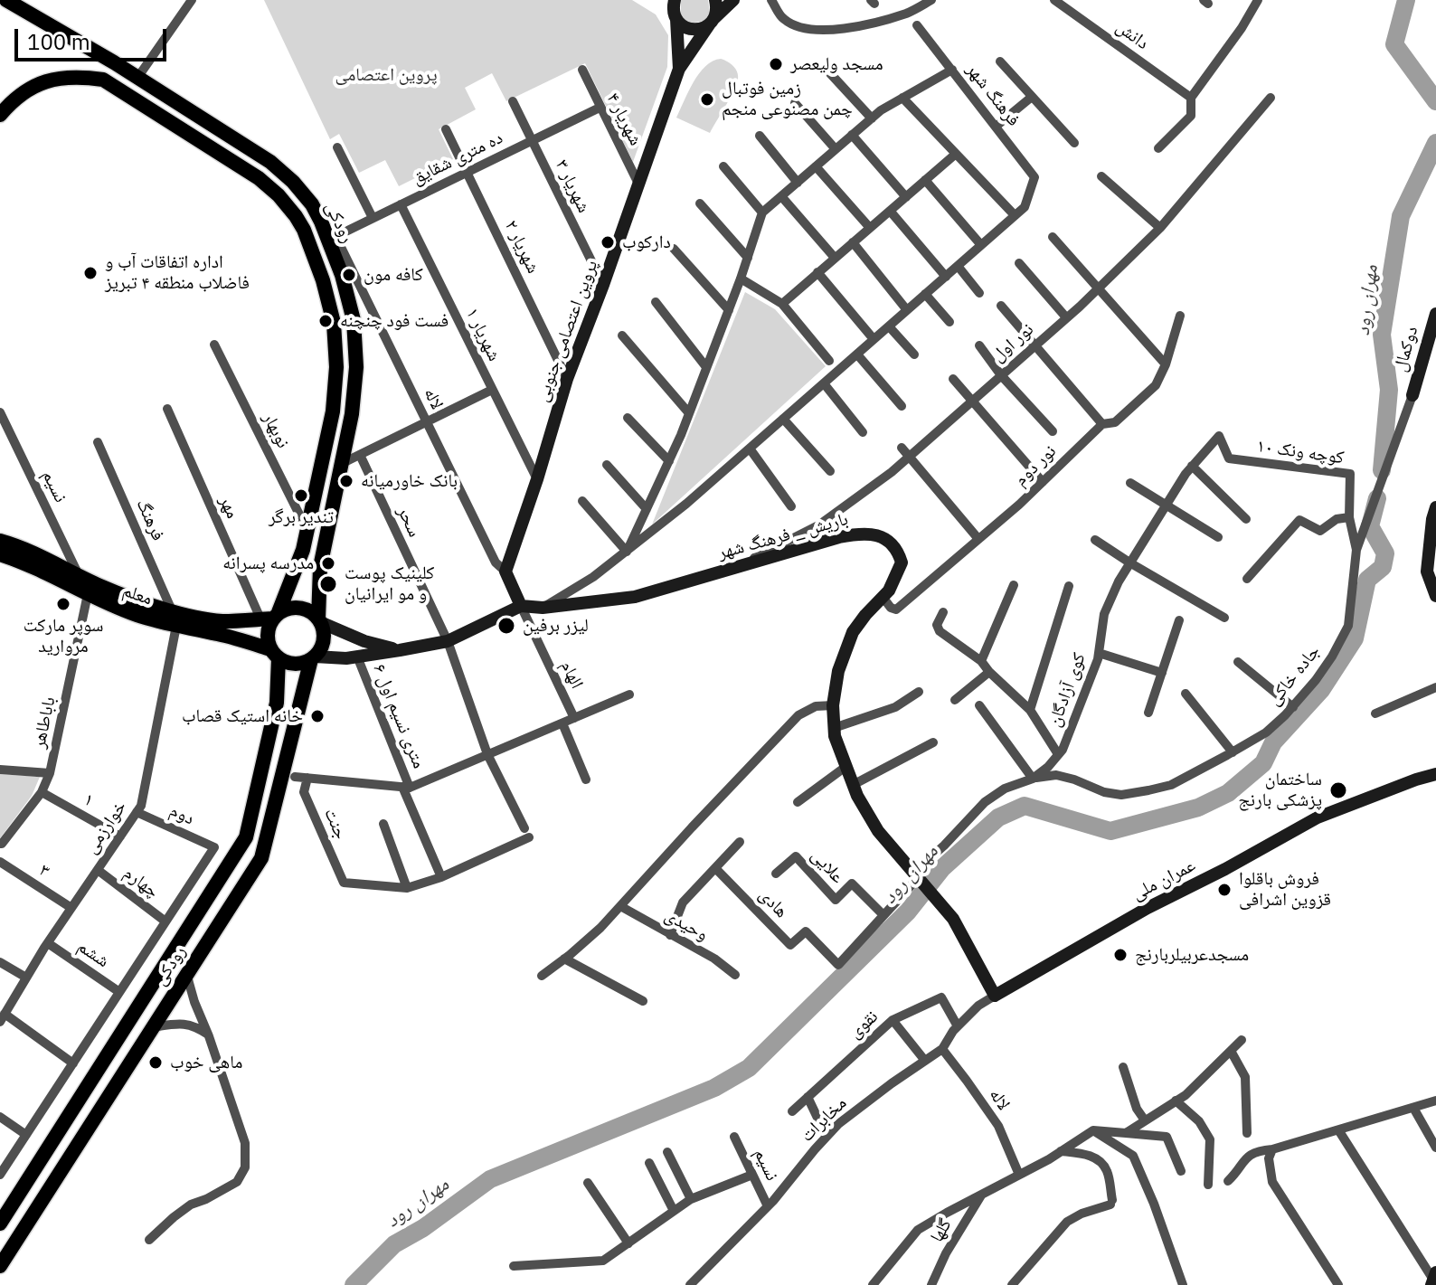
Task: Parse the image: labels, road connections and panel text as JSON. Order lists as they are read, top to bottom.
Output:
{
  "streets": {
    "main road": [
      "رودکى",
      "پروین اعتصامی جنوبی",
      "دوکمال",
      "باریش _ فرهنگ شهر",
      "معلم",
      "عمران ملی",
      "رودکی"
    ],
    "street": [
      "دانش",
      "فرهنگ شهر",
      "شهریار ۴",
      "ده متری شقایق",
      "شهریار ۳",
      "شهریار ۲",
      "شهریار ۱",
      "نور اول",
      "لاله",
      "نوبهار",
      "کوچه ونک ۱۰",
      "نور دوم",
      "نسیم",
      "مهر",
      "فرهنگ",
      "سحر",
      "الهام",
      "جاده خاکی",
      "کوی آزادگان",
      "۶ متری نسیم اول",
      "باباطاهر",
      "۱",
      "دوم",
      "جنت",
      "خوارزمی",
      "علایی",
      "۳",
      "چهارم",
      "هادی",
      "وحیدی",
      "ششم",
      "نقوی",
      "مخابرات",
      "گلها"
    ]
  },
  "crossings": [
    ["فرهنگ شهر", "باریش _ فرهنگ شهر"],
    ["شهریار ۴", "ده متری شقایق"],
    ["شهریار ۴", "پروین اعتصامی جنوبی"],
    ["ده متری شقایق", "شهریار ۳"],
    ["ده متری شقایق", "رودکى"],
    ["ده متری شقایق", "شهریار ۲"],
    ["ده متری شقایق", "شهریار ۱"],
    ["ده متری شقایق", "لاله"],
    ["شهریار ۳", "پروین اعتصامی جنوبی"],
    ["رودکى", "لاله"],
    ["رودکى", "نوبهار"],
    ["رودکى", "مهر"],
    ["رودکى", "معلم"],
    ["رودکى", "رودکی"],
    ["شهریار ۲", "پروین اعتصامی جنوبی"],
    ["پروین اعتصامی جنوبی", "شهریار ۱"],
    ["پروین اعتصامی جنوبی", "لاله"],
    ["نور اول", "باریش _ فرهنگ شهر"],
    ["دوکمال", "جاده خاکی"],
    ["لاله", "مخابرات"],
    ["کوچه ونک ۱۰", "کوی آزادگان"],
    ["نور دوم", "باریش _ فرهنگ شهر"],
    ["نسیم", "معلم"],
    ["نسیم", "مخابرات"],
    ["مهر", "معلم"],
    ["مهر", "رودکی"],
    ["فرهنگ", "معلم"],
    ["فرهنگ", "خوارزمی"],
    ["سحر", "۶ متری نسیم اول"],
    ["باریش _ فرهنگ شهر", "الهام"],
    ["باریش _ فرهنگ شهر", "کوی آزادگان"],
    ["باریش _ فرهنگ شهر", "عمران ملی"],
    ["باریش _ فرهنگ شهر", "مخابرات"],
    ["معلم", "باباطاهر"],
    ["معلم", "خوارزمی"],
    ["معلم", "رودکی"],
    ["جاده خاکی", "کوی آزادگان"],
    ["کوی آزادگان", "علایی"],
    ["کوی آزادگان", "هادی"],
    ["باباطاهر", "۱"],
    ["۱", "خوارزمی"],
    ["دوم", "خوارزمی"],
    ["دوم", "چهارم"],
    ["خوارزمی", "۳"],
    ["خوارزمی", "چهارم"],
    ["خوارزمی", "ششم"],
    ["عمران ملی", "مخابرات"],
    ["نقوی", "مخابرات"]
  ],
  "water": ["مهران رود"],
  "parks": ["پروین اعتصامى"],
  "places": [
    "مسجد ولیعصر",
    "زمین فوتبال چمن مصنوعی منجم",
    "دارکوب",
    "اداره اتفاقات آب و فاضلاب منطقه ۴ تبریز",
    "کافه مون",
    "فست فود چنچنه",
    "بانک خاورمیانه",
    "تندیر برگر",
    "مدرسه پسرانه",
    "کلینیک پوست و مو ایرانیان",
    "سوپر مارکت مروارید",
    "لیزر برفین",
    "خانه استیک قصاب",
    "ساختمان پزشکی بارنج",
    "فروش باقلوا قزوین اشرافی",
    "مسجدعربیلربارنج",
    "ماهی خوب"
  ],
  "scale_bar": "100 m"
}
